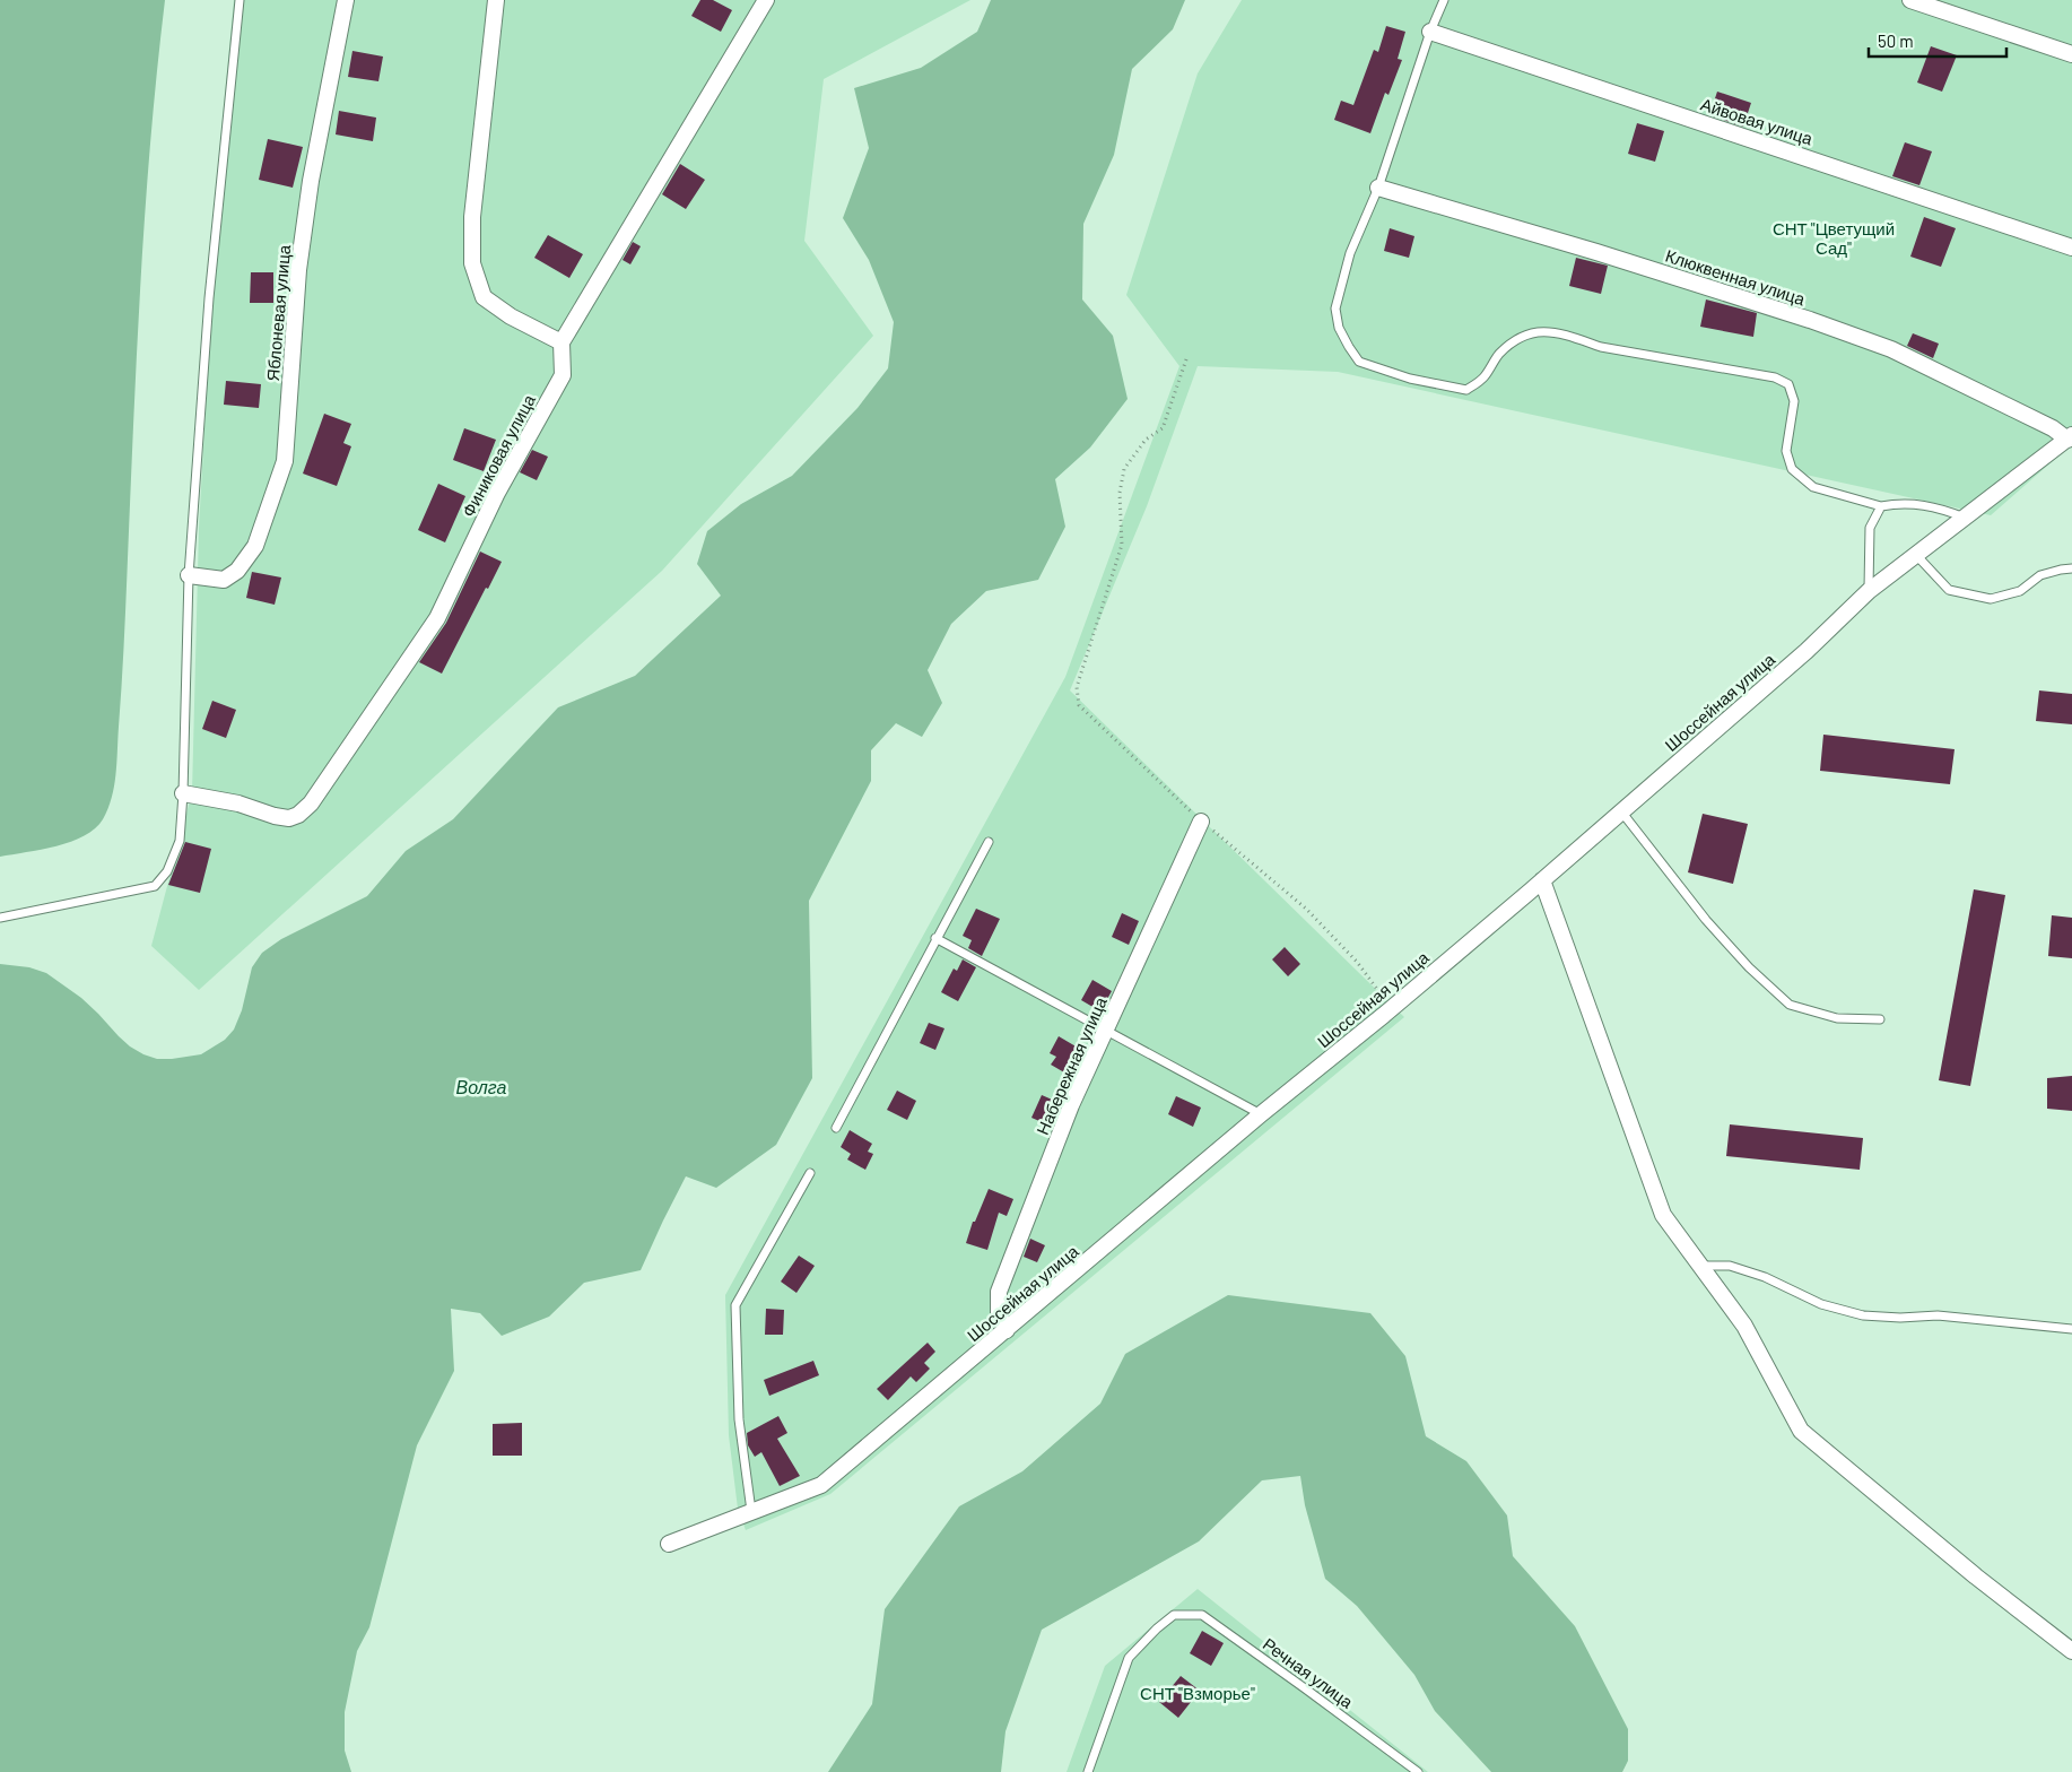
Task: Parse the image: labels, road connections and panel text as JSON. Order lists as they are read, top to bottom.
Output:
{
  "streets": {
    "street": [
      "Айвовая улица",
      "Клюквенная улица",
      "Яблоневая улица",
      "Финиковая улица",
      "Шоссейная улица",
      "Набережная улица"
    ],
    "lane": ["Речная улица"]
  },
  "crossings": [
    ["Клюквенная улица", "Шоссейная улица"],
    ["Шоссейная улица", "Набережная улица"]
  ],
  "water": ["Волга"],
  "parks": ["СНТ \"Цветущий Сад\"", "СНТ \"Взморье\""],
  "scale_bar": "50 m"
}
